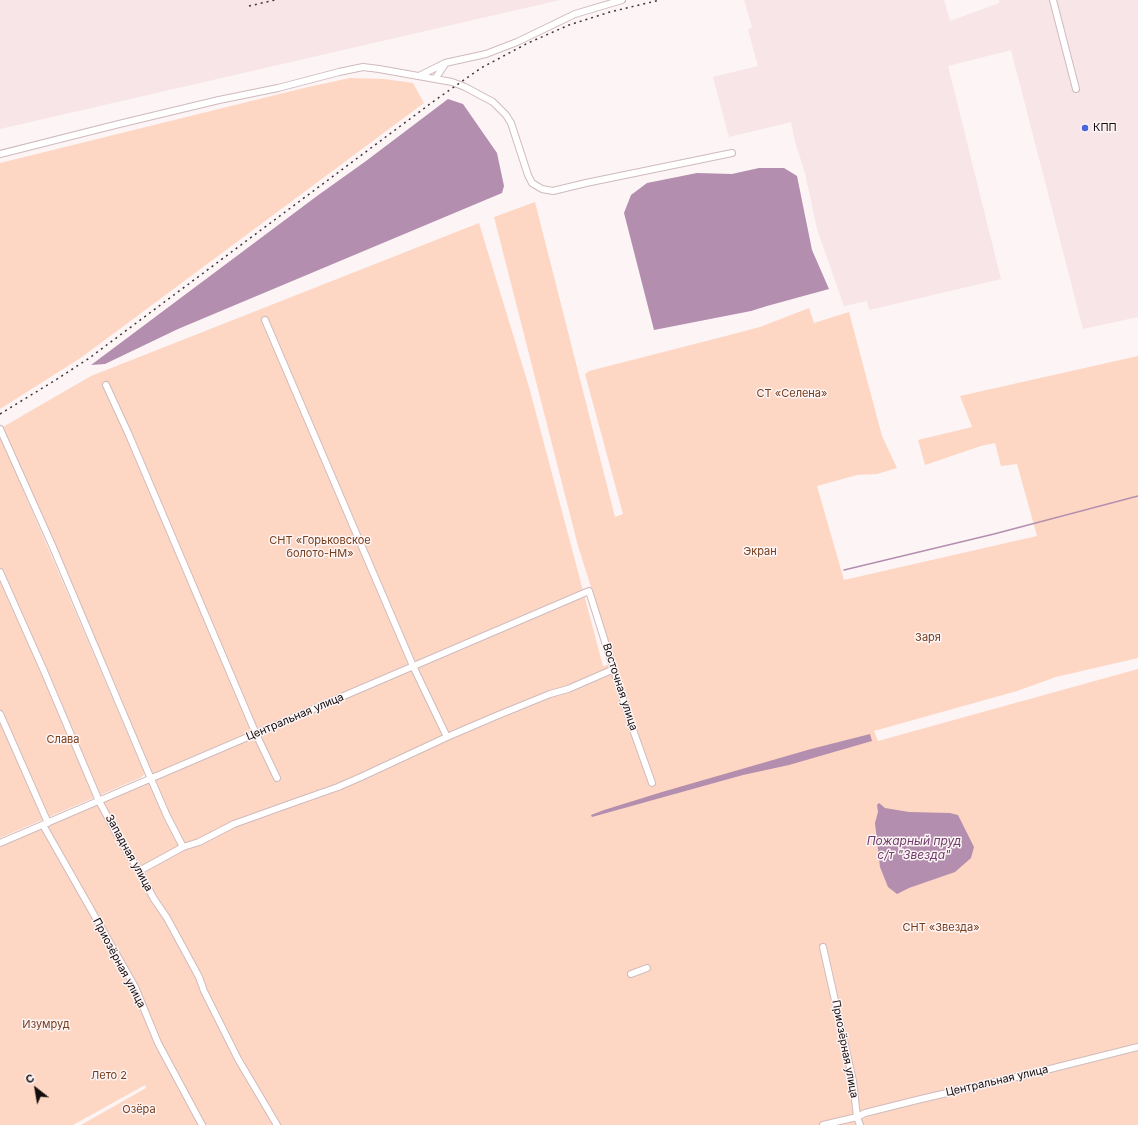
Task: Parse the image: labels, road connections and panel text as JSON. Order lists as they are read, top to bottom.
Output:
{
  "streets": {
    "street": [
      "Восточная улица",
      "Центральная улица",
      "Западная улица",
      "Приозёрная улица"
    ]
  },
  "crossings": [
    ["Восточная улица", "Центральная улица"],
    ["Центральная улица", "Западная улица"],
    ["Центральная улица", "Приозёрная улица"]
  ],
  "water": ["Пожарный пруд с/т \"Звезда\""],
  "parks": [
    "СТ «Селена»",
    "СНТ «Горьковское болото-НМ»",
    "Экран",
    "Заря",
    "Слава",
    "СНТ «Звезда»",
    "Изумруд",
    "Лето 2",
    "Озёра"
  ],
  "places": ["КПП"],
  "north": "top left"
}
